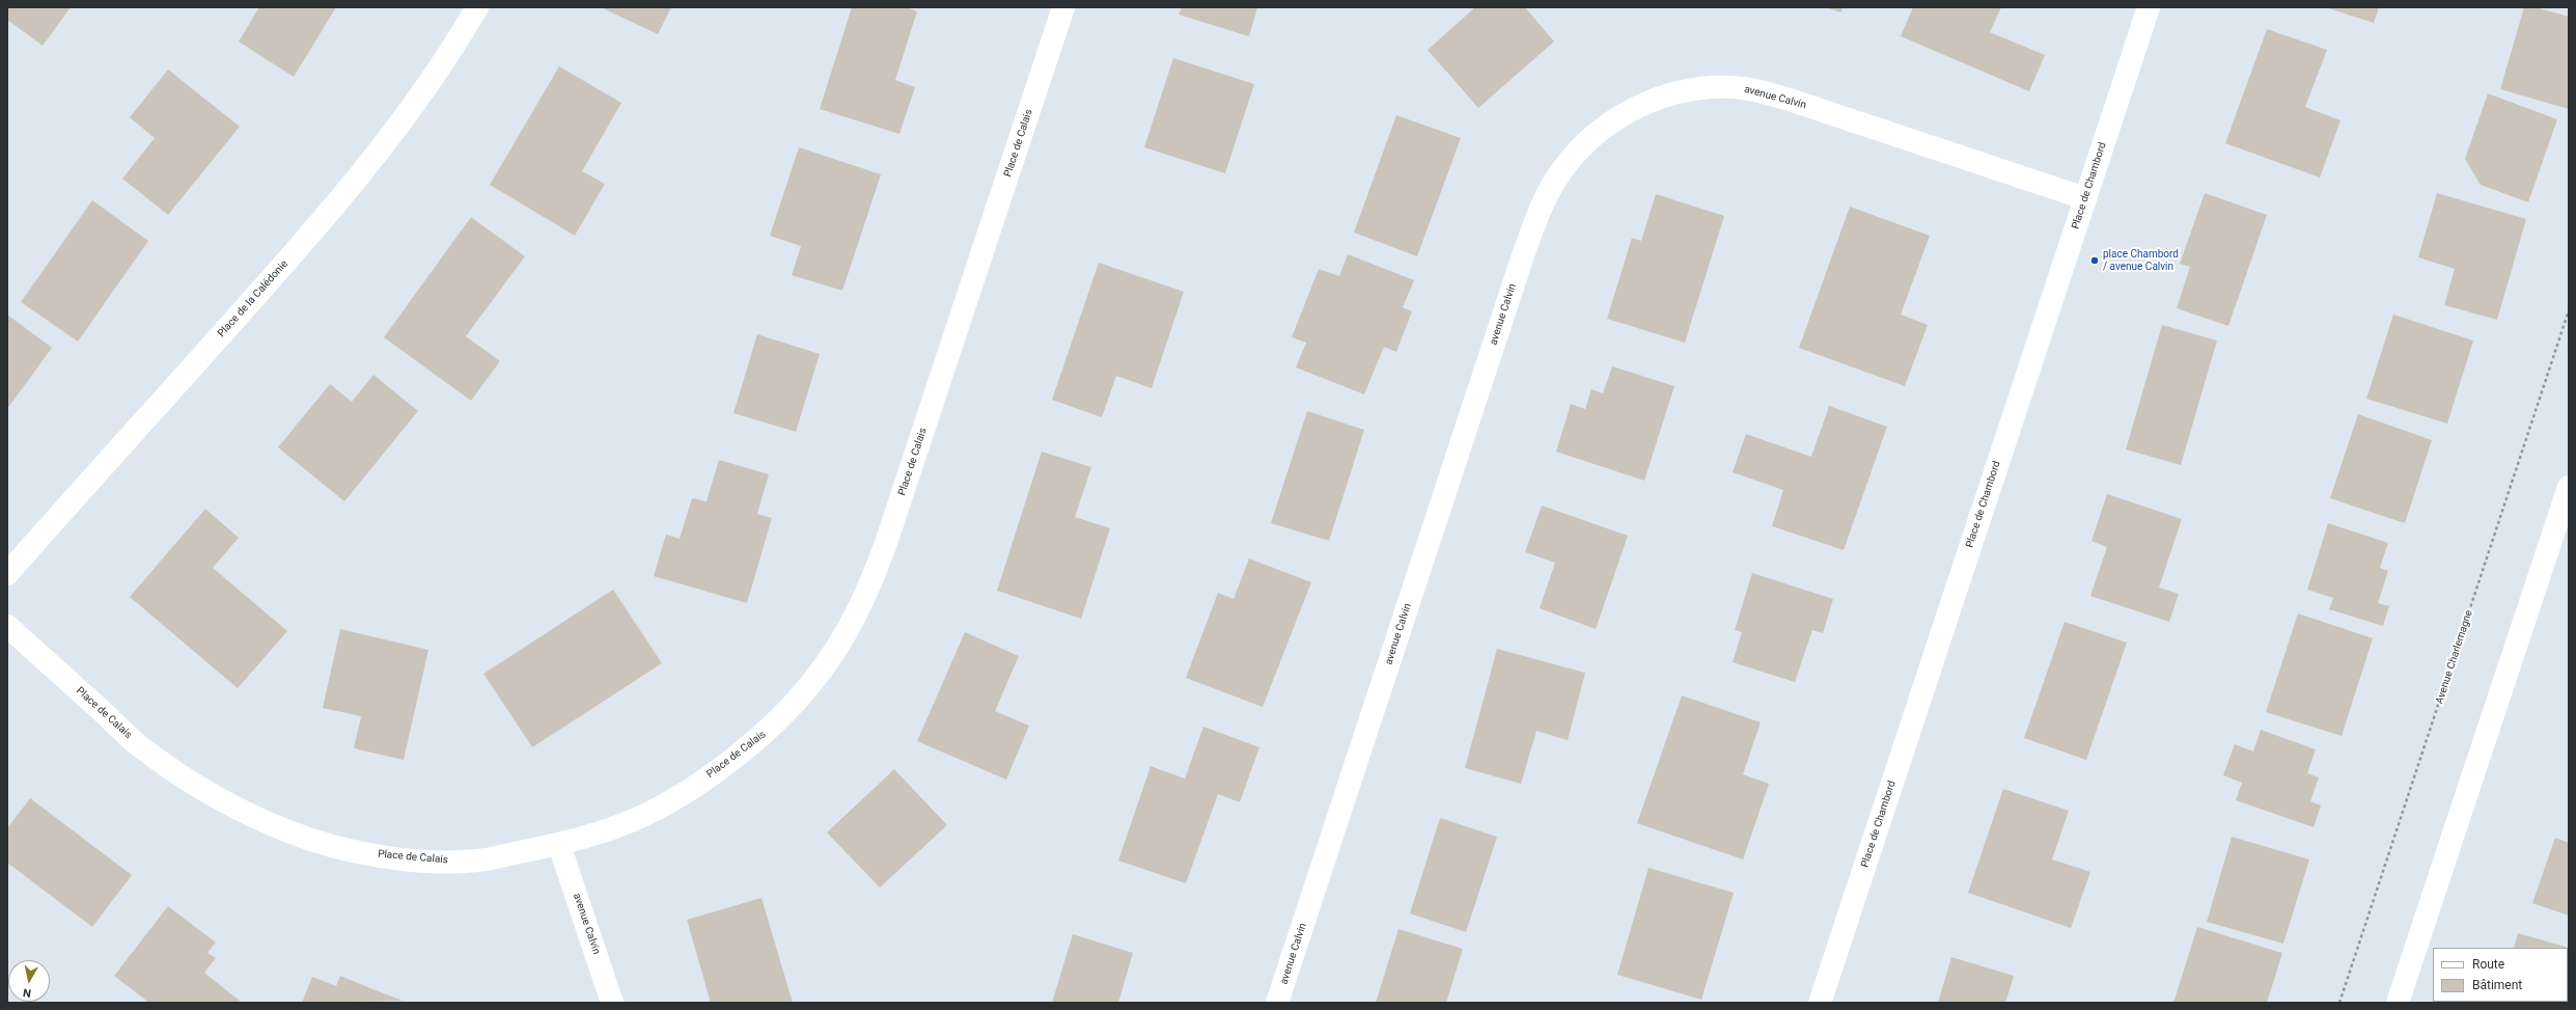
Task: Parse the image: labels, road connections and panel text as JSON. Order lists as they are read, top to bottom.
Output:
{
  "streets": {
    "street": [
      "avenue Calvin",
      "Place de Calais",
      "Place de Chambord",
      "Place de la Calédonie"
    ],
    "path": ["Avenue Charlemagne"]
  },
  "crossings": [
    ["avenue Calvin", "Place de Calais"],
    ["avenue Calvin", "Place de Chambord"]
  ],
  "places": ["place Chambord / avenue Calvin"],
  "legend": ["Route", "Bâtiment"],
  "north": "bottom"
}
